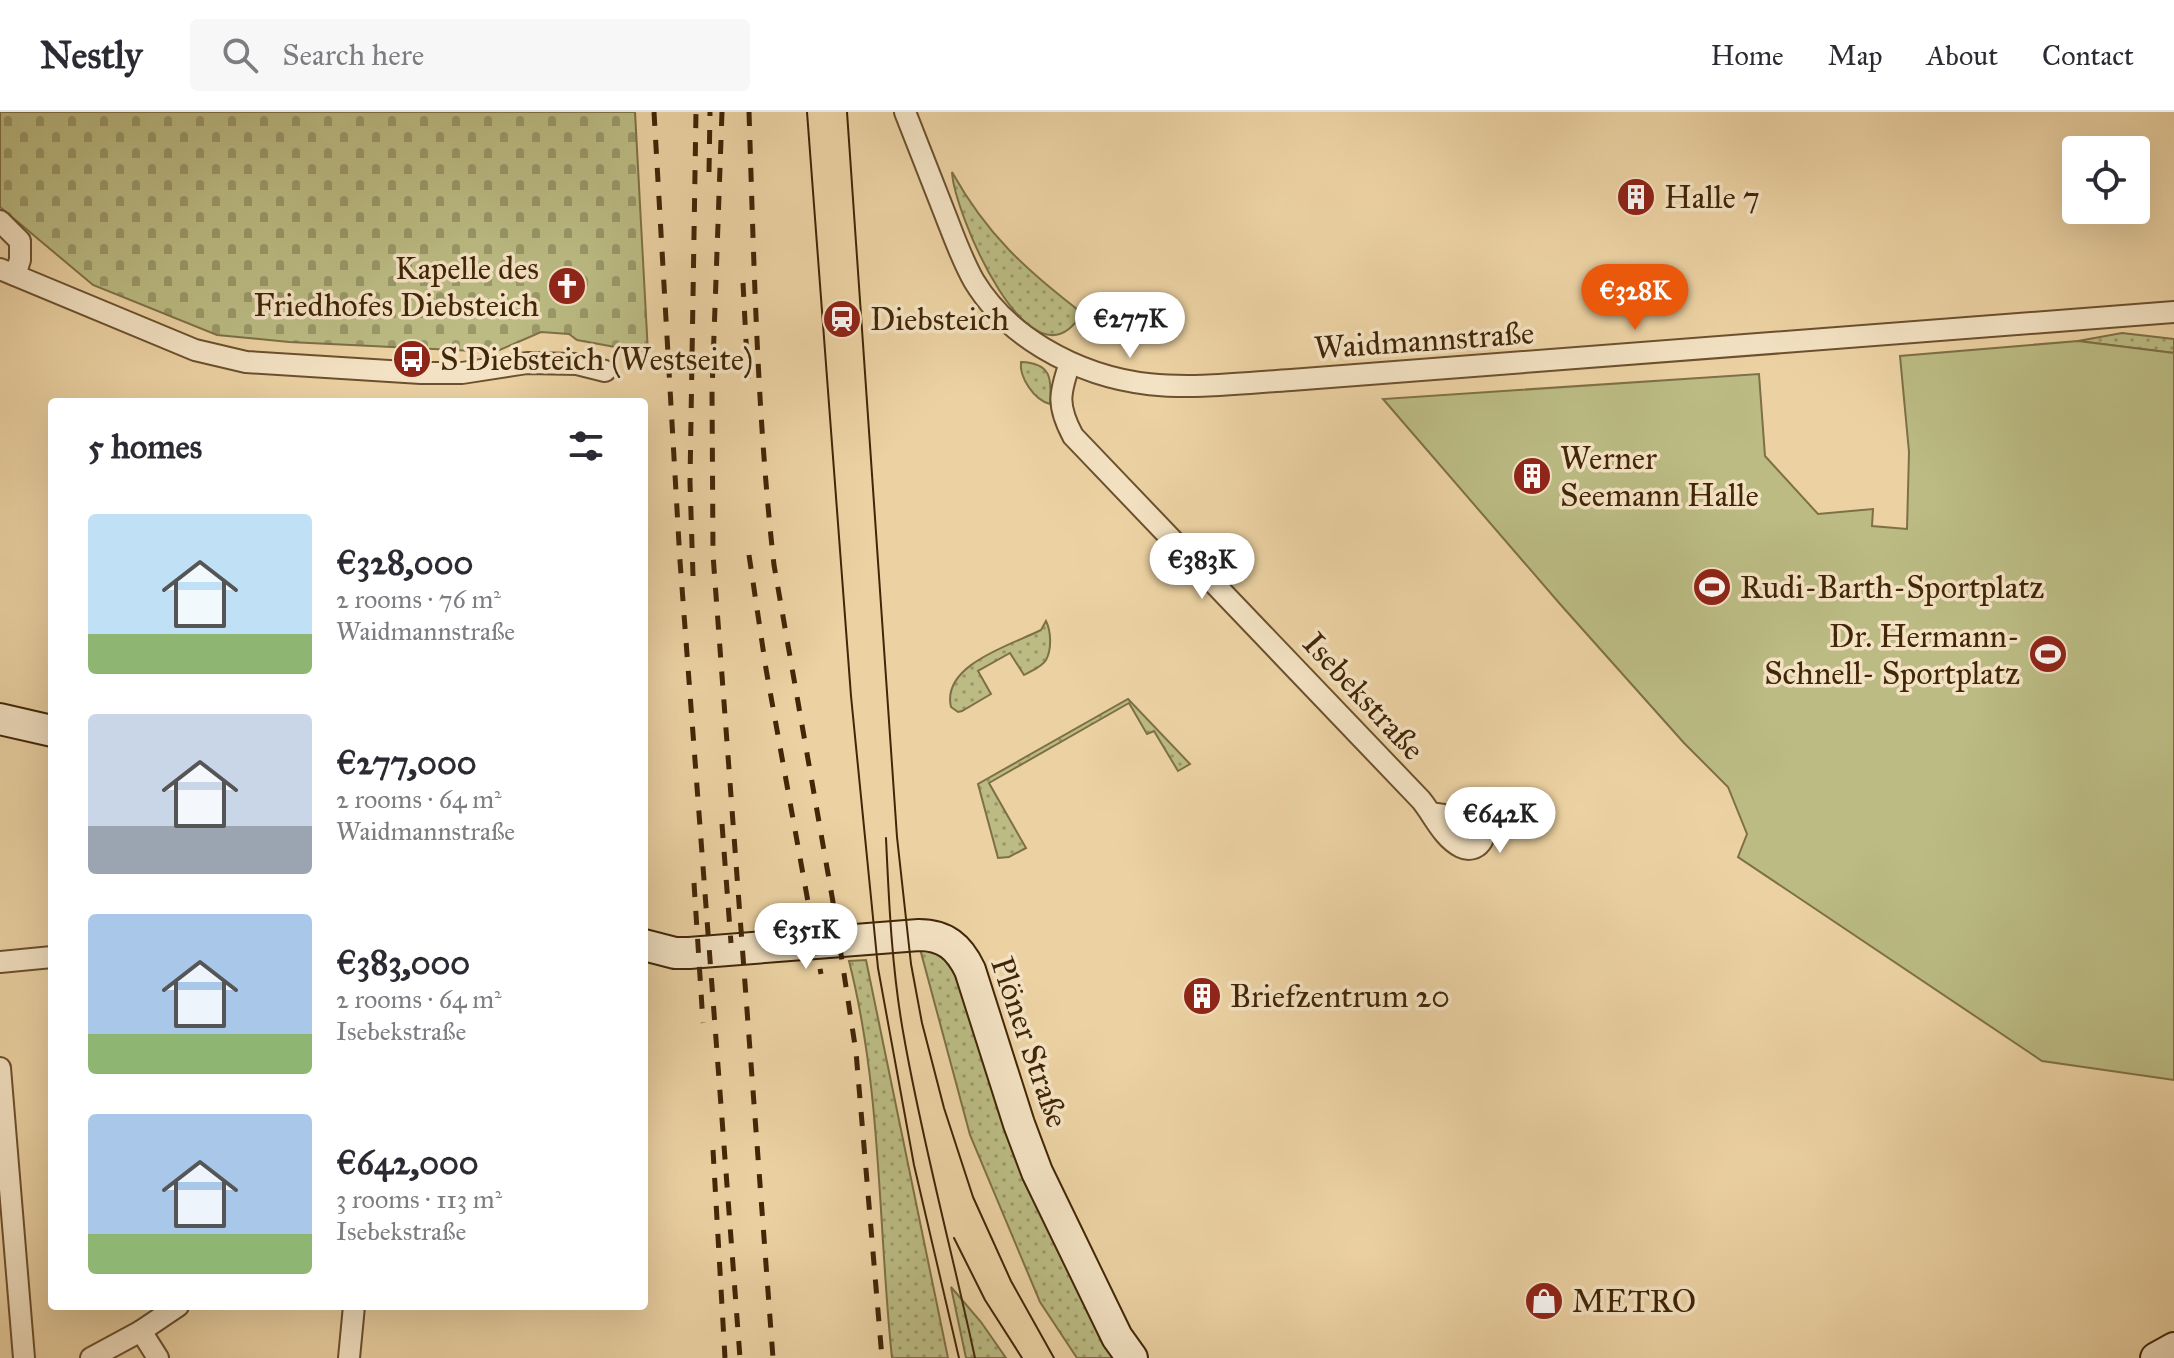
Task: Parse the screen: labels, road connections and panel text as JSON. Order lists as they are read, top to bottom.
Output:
{
  "streets": {
    "street": ["Waidmannstraße", "Isebekstraße", "Plöner Straße"]
  },
  "crossings": [
    ["Waidmannstraße", "Isebekstraße"]
  ],
  "places": {
    "building": ["Halle 7", "Werner Seemann Halle", "Briefzentrum 20"],
    "church": ["Kapelle des Friedhofes Diebsteich"],
    "station": ["Diebsteich"],
    "bus stop": ["S Diebsteich (Westseite)"],
    "sports": ["Rudi-Barth-Sportplatz", "Dr. Hermann- Schnell- Sportplatz"],
    "shop": ["METRO"]
  },
  "page": {
    "header": "Nestly",
    "search": "Search here",
    "nav": [
      "Home",
      "Map",
      "About",
      "Contact"
    ],
    "price": [
      "€328K",
      "€277K",
      "€383K",
      "€642K",
      "€351K"
    ],
    "heading": "5 homes",
    "list": [
      {
        "name": "€328,000",
        "note": "2 rooms · 76 m² · Waidmannstraße"
      },
      {
        "name": "€277,000",
        "note": "2 rooms · 64 m² · Waidmannstraße"
      },
      {
        "name": "€383,000",
        "note": "2 rooms · 64 m² · Isebekstraße"
      },
      {
        "name": "€642,000",
        "note": "3 rooms · 113 m² · Isebekstraße"
      }
    ]
  }
}
